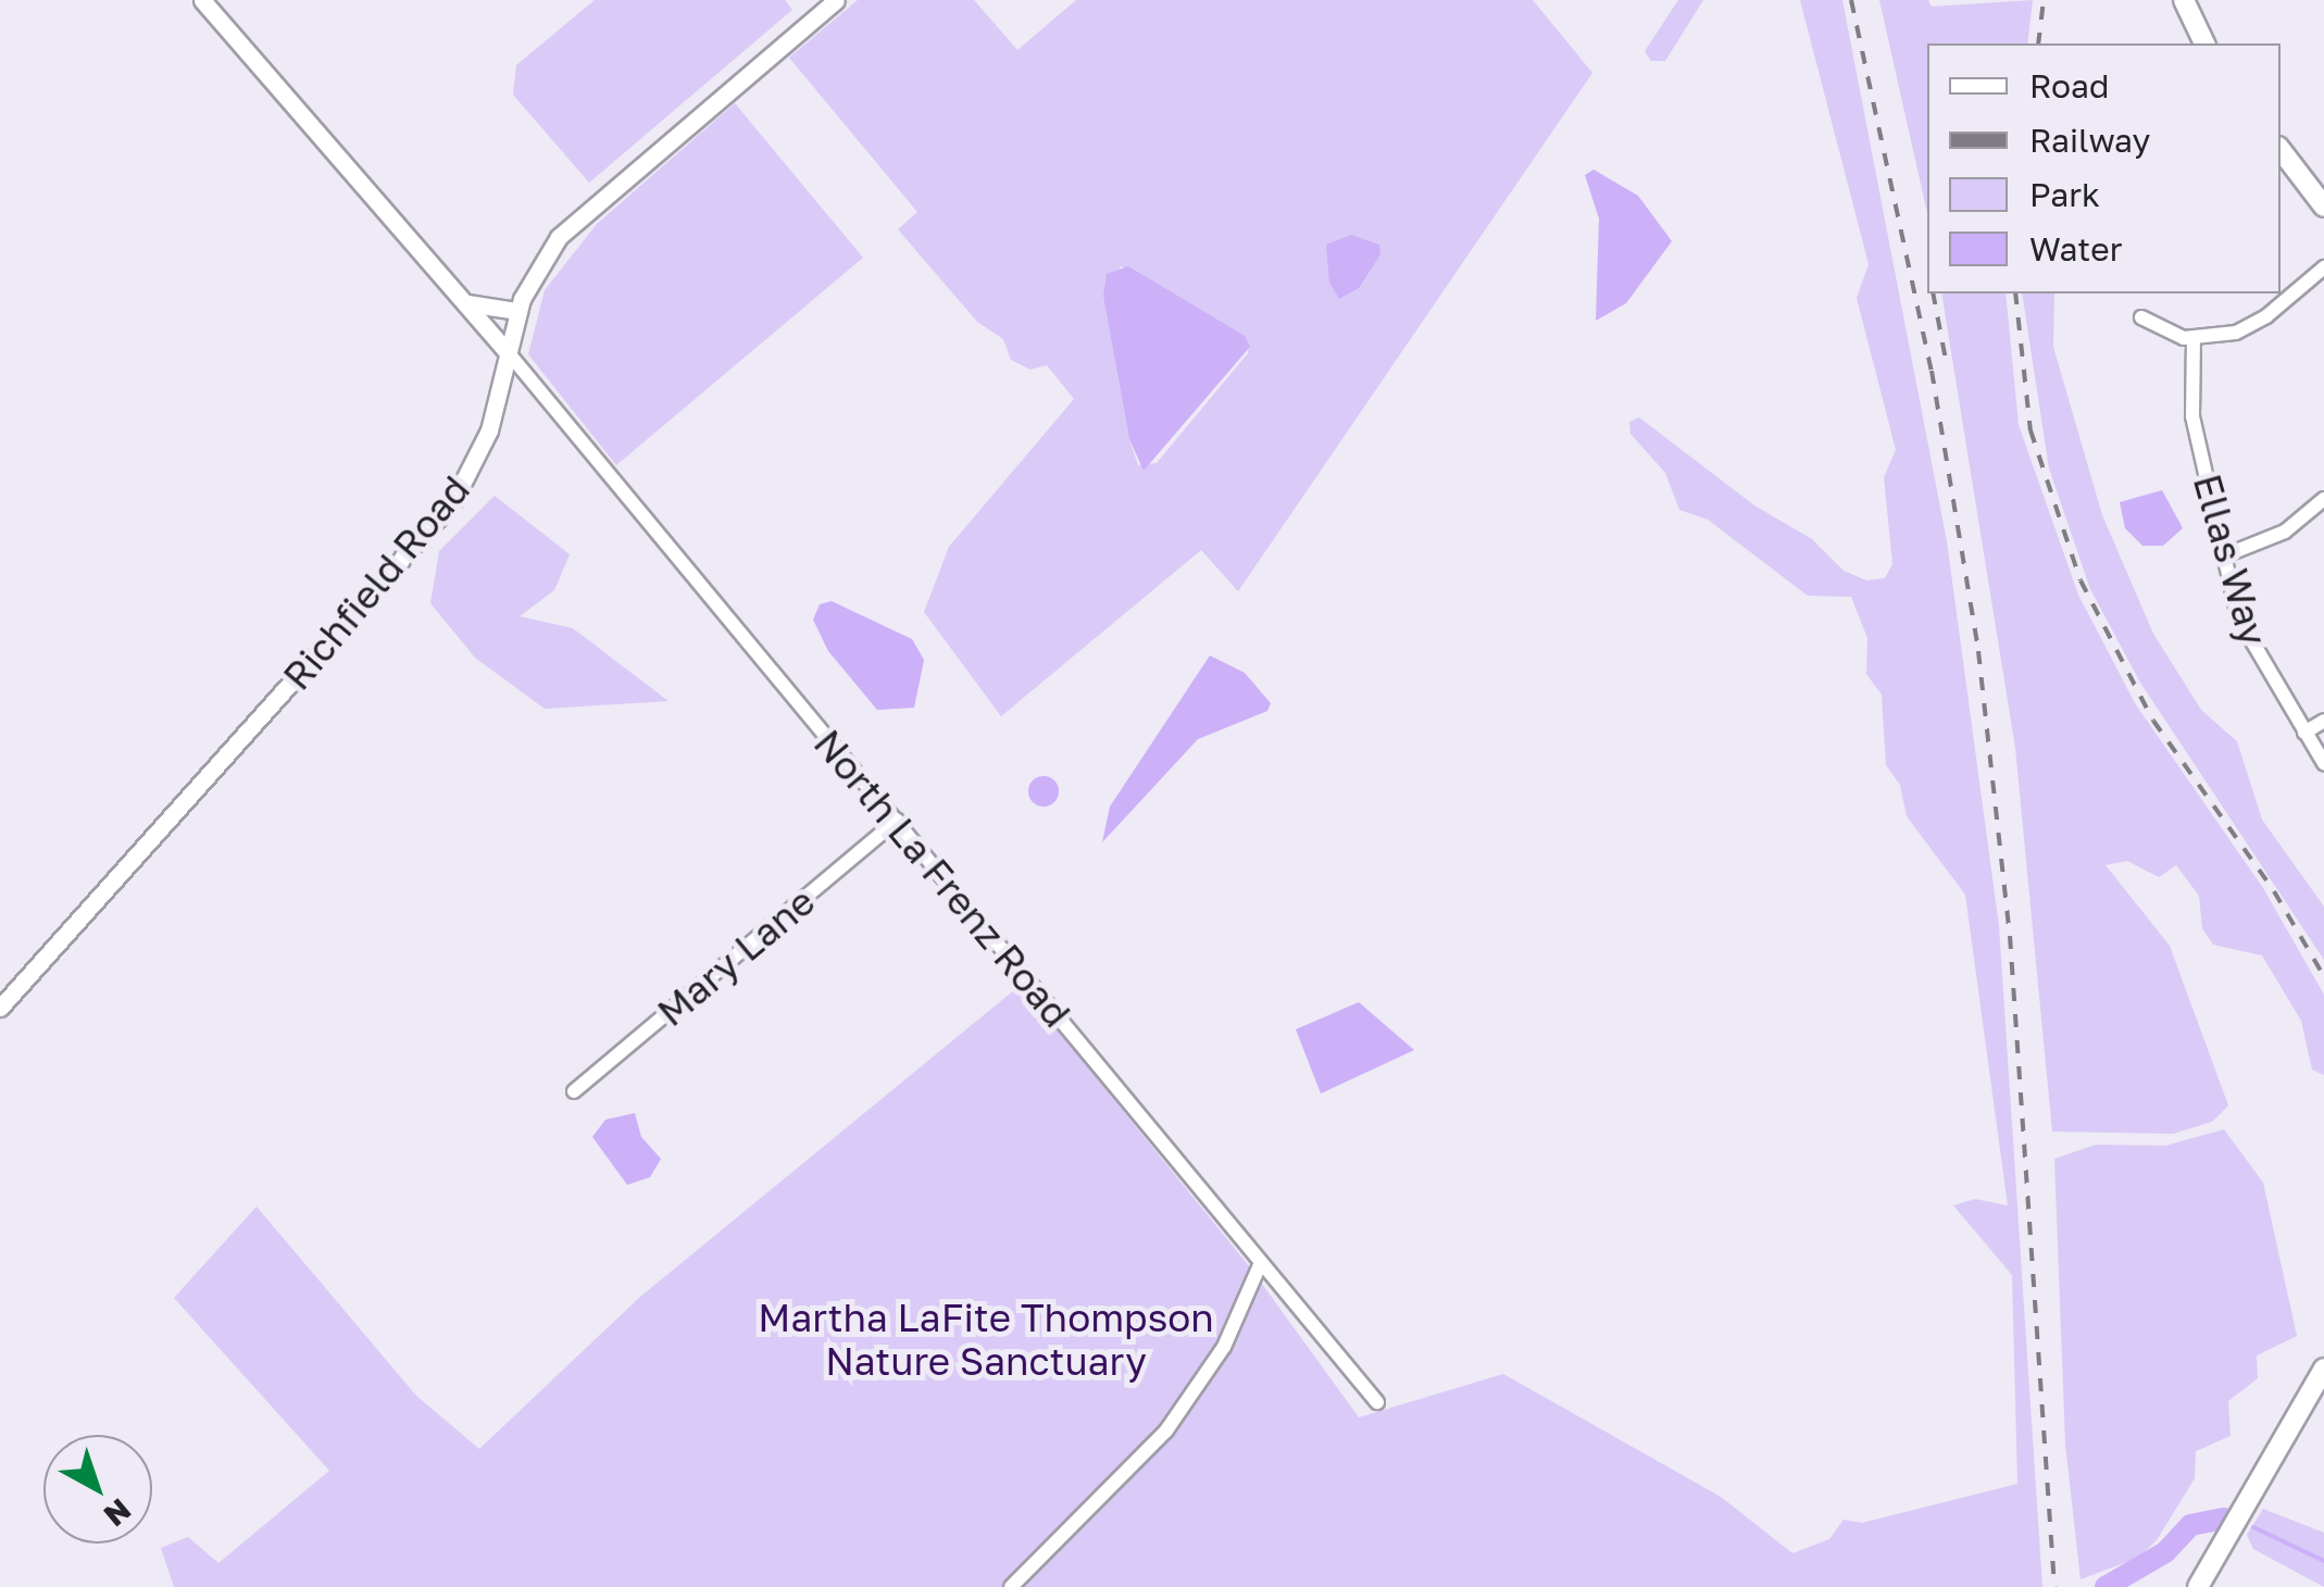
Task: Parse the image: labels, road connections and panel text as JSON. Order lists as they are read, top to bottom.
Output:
{
  "streets": {
    "street": [
      "Ellas Way",
      "Richfield Road",
      "North La Frenz Road",
      "Mary Lane"
    ]
  },
  "crossings": [
    ["Richfield Road", "North La Frenz Road"],
    ["North La Frenz Road", "Mary Lane"]
  ],
  "parks": ["Martha LaFite Thompson Nature Sanctuary"],
  "legend": [
    "Road",
    "Railway",
    "Park",
    "Water"
  ],
  "north": "bottom right"
}
